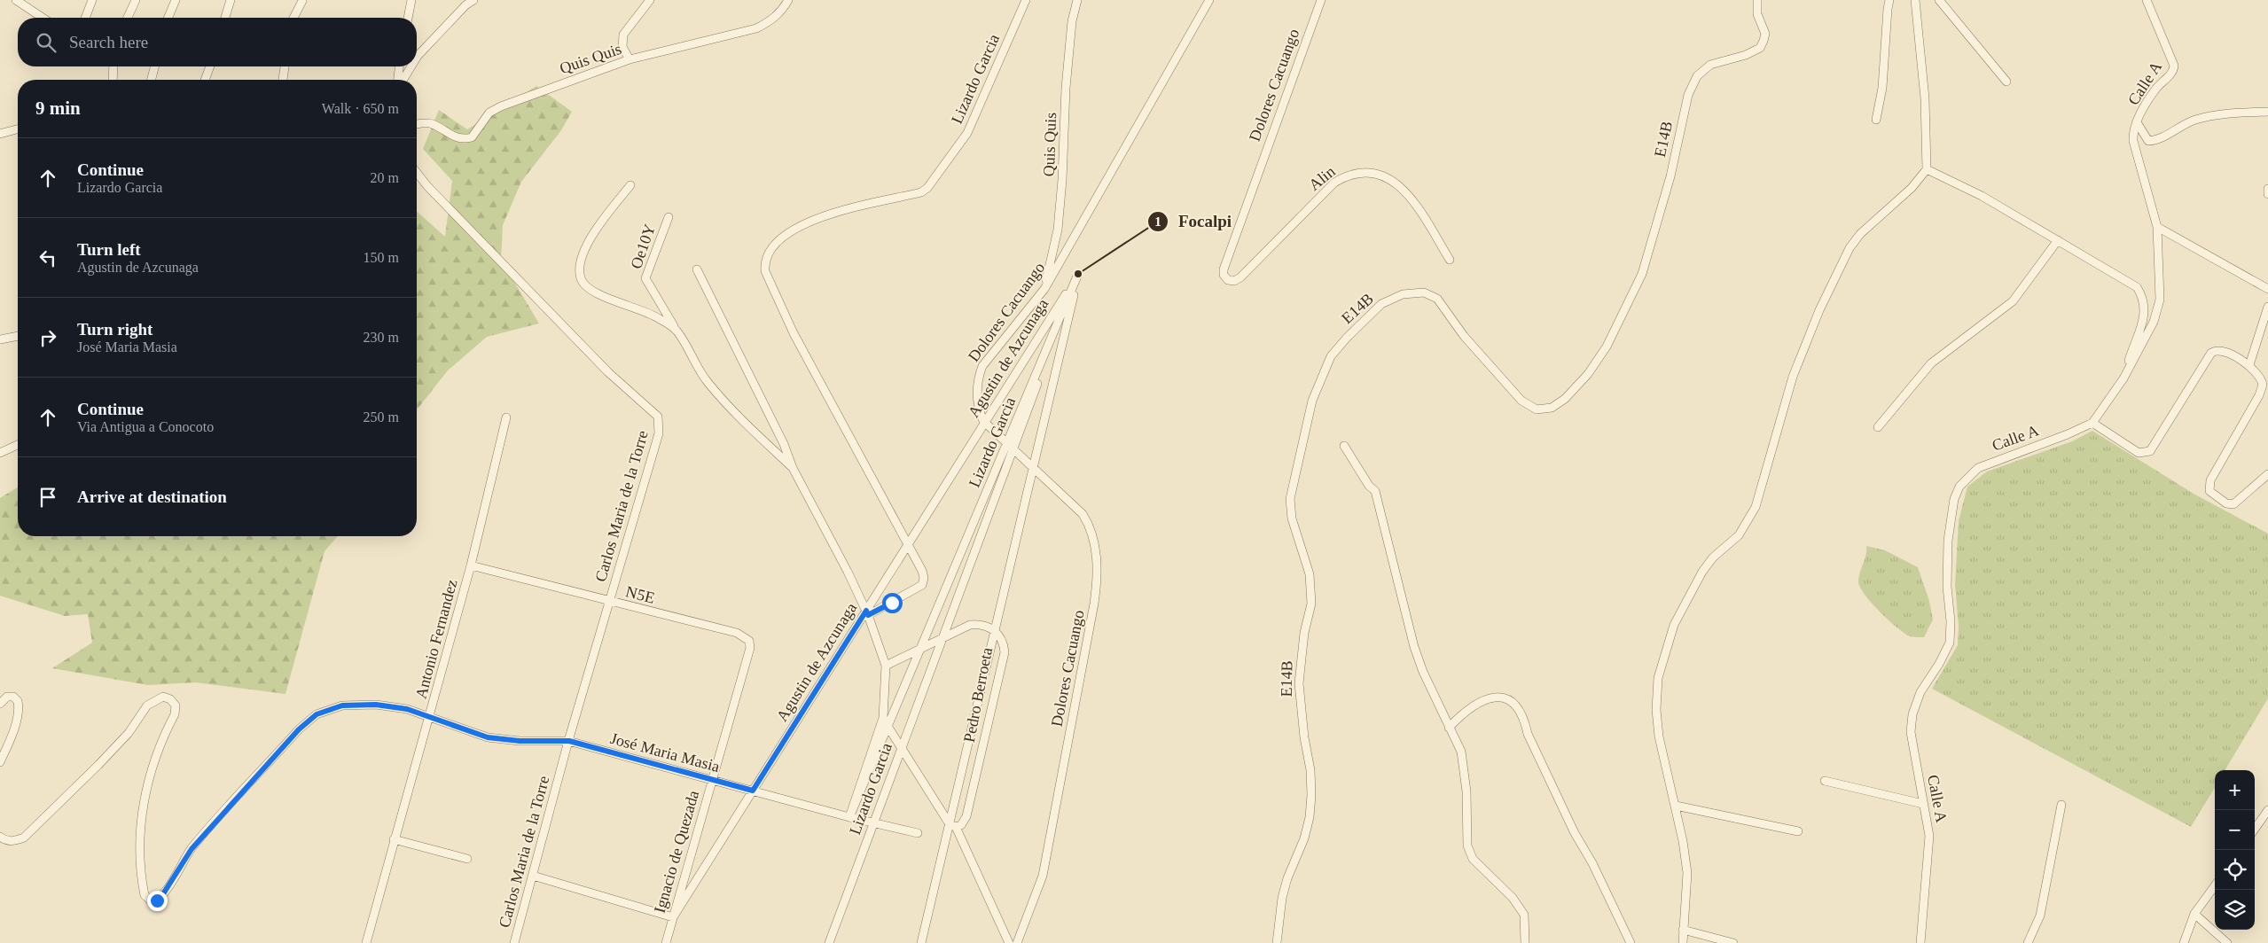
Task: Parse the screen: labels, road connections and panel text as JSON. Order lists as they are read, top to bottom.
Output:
{
  "streets": {
    "street": [
      "Quis Quis",
      "Lizardo Garcia",
      "Calle A",
      "Dolores Cacuango",
      "E14B",
      "Alin",
      "Oe10Y",
      "Agustin de Azcunaga",
      "Carlos Maria de la Torre",
      "N5E",
      "Antonio Fernandez",
      "Pedro Berroeta",
      "José Maria Masia",
      "Ignacio de Quezada"
    ]
  },
  "crossings": [
    ["Quis Quis", "Dolores Cacuango"],
    ["Lizardo Garcia", "Dolores Cacuango"],
    ["Lizardo Garcia", "Agustin de Azcunaga"],
    ["Lizardo Garcia", "Pedro Berroeta"],
    ["Lizardo Garcia", "José Maria Masia"],
    ["Dolores Cacuango", "Alin"],
    ["Dolores Cacuango", "Agustin de Azcunaga"],
    ["Agustin de Azcunaga", "Pedro Berroeta"],
    ["Agustin de Azcunaga", "José Maria Masia"],
    ["Agustin de Azcunaga", "Ignacio de Quezada"],
    ["Carlos Maria de la Torre", "N5E"],
    ["Carlos Maria de la Torre", "José Maria Masia"],
    ["N5E", "Antonio Fernandez"],
    ["N5E", "Ignacio de Quezada"],
    ["Antonio Fernandez", "José Maria Masia"],
    ["José Maria Masia", "Ignacio de Quezada"]
  ],
  "places": ["Focalpi"],
  "page": {
    "search": "Search here",
    "heading": ["9 min", "Walk · 650 m"],
    "list": [
      ["Continue", "Lizardo Garcia", "20 m"],
      ["Turn left", "Agustin de Azcunaga", "150 m"],
      ["Turn right", "José Maria Masia", "230 m"],
      ["Continue", "Via Antigua a Conocoto", "250 m"],
      "Arrive at destination"
    ],
    "map_buttons": ["+", "−"]
  }
}
